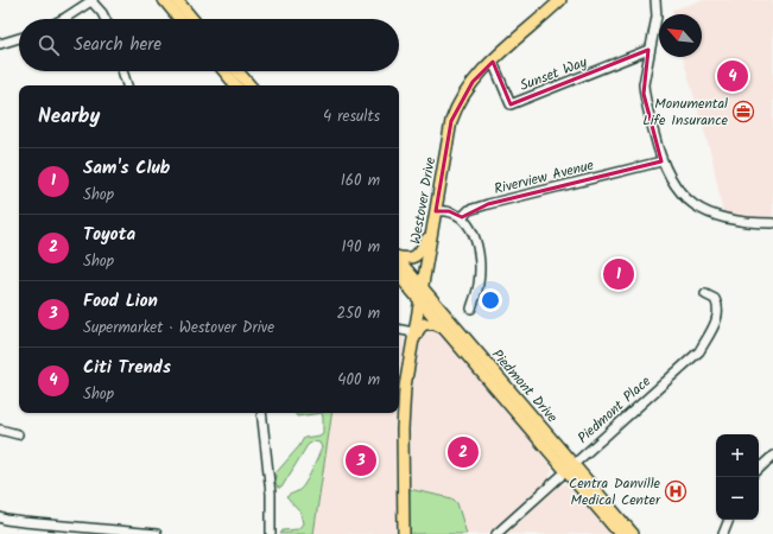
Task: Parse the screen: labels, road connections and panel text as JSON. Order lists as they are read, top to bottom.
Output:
{
  "streets": {
    "main road": ["Westover Drive", "Piedmont Drive"],
    "street": ["Sunset Way", "Riverview Avenue", "Piedmont Place"]
  },
  "crossings": [
    ["Sunset Way", "Westover Drive"],
    ["Westover Drive", "Piedmont Drive"],
    ["Piedmont Drive", "Piedmont Place"]
  ],
  "places": {
    "office": ["Monumental Life Insurance"],
    "hospital": ["Centra Danville Medical Center"]
  },
  "north": "top left",
  "page": {
    "search": "Search here",
    "pins": [
      "4",
      "1",
      "2",
      "3"
    ],
    "heading": ["Nearby", "4 results"],
    "list": [
      {
        "mark": "1",
        "name": "Sam's Club",
        "note": "Shop",
        "value": "160 m"
      },
      {
        "mark": "2",
        "name": "Toyota",
        "note": "Shop",
        "value": "190 m"
      },
      {
        "mark": "3",
        "name": "Food Lion",
        "note": "Supermarket · Westover Drive",
        "value": "250 m"
      },
      {
        "mark": "4",
        "name": "Citi Trends",
        "note": "Shop",
        "value": "400 m"
      }
    ],
    "map_buttons": ["+", "−"]
  }
}
